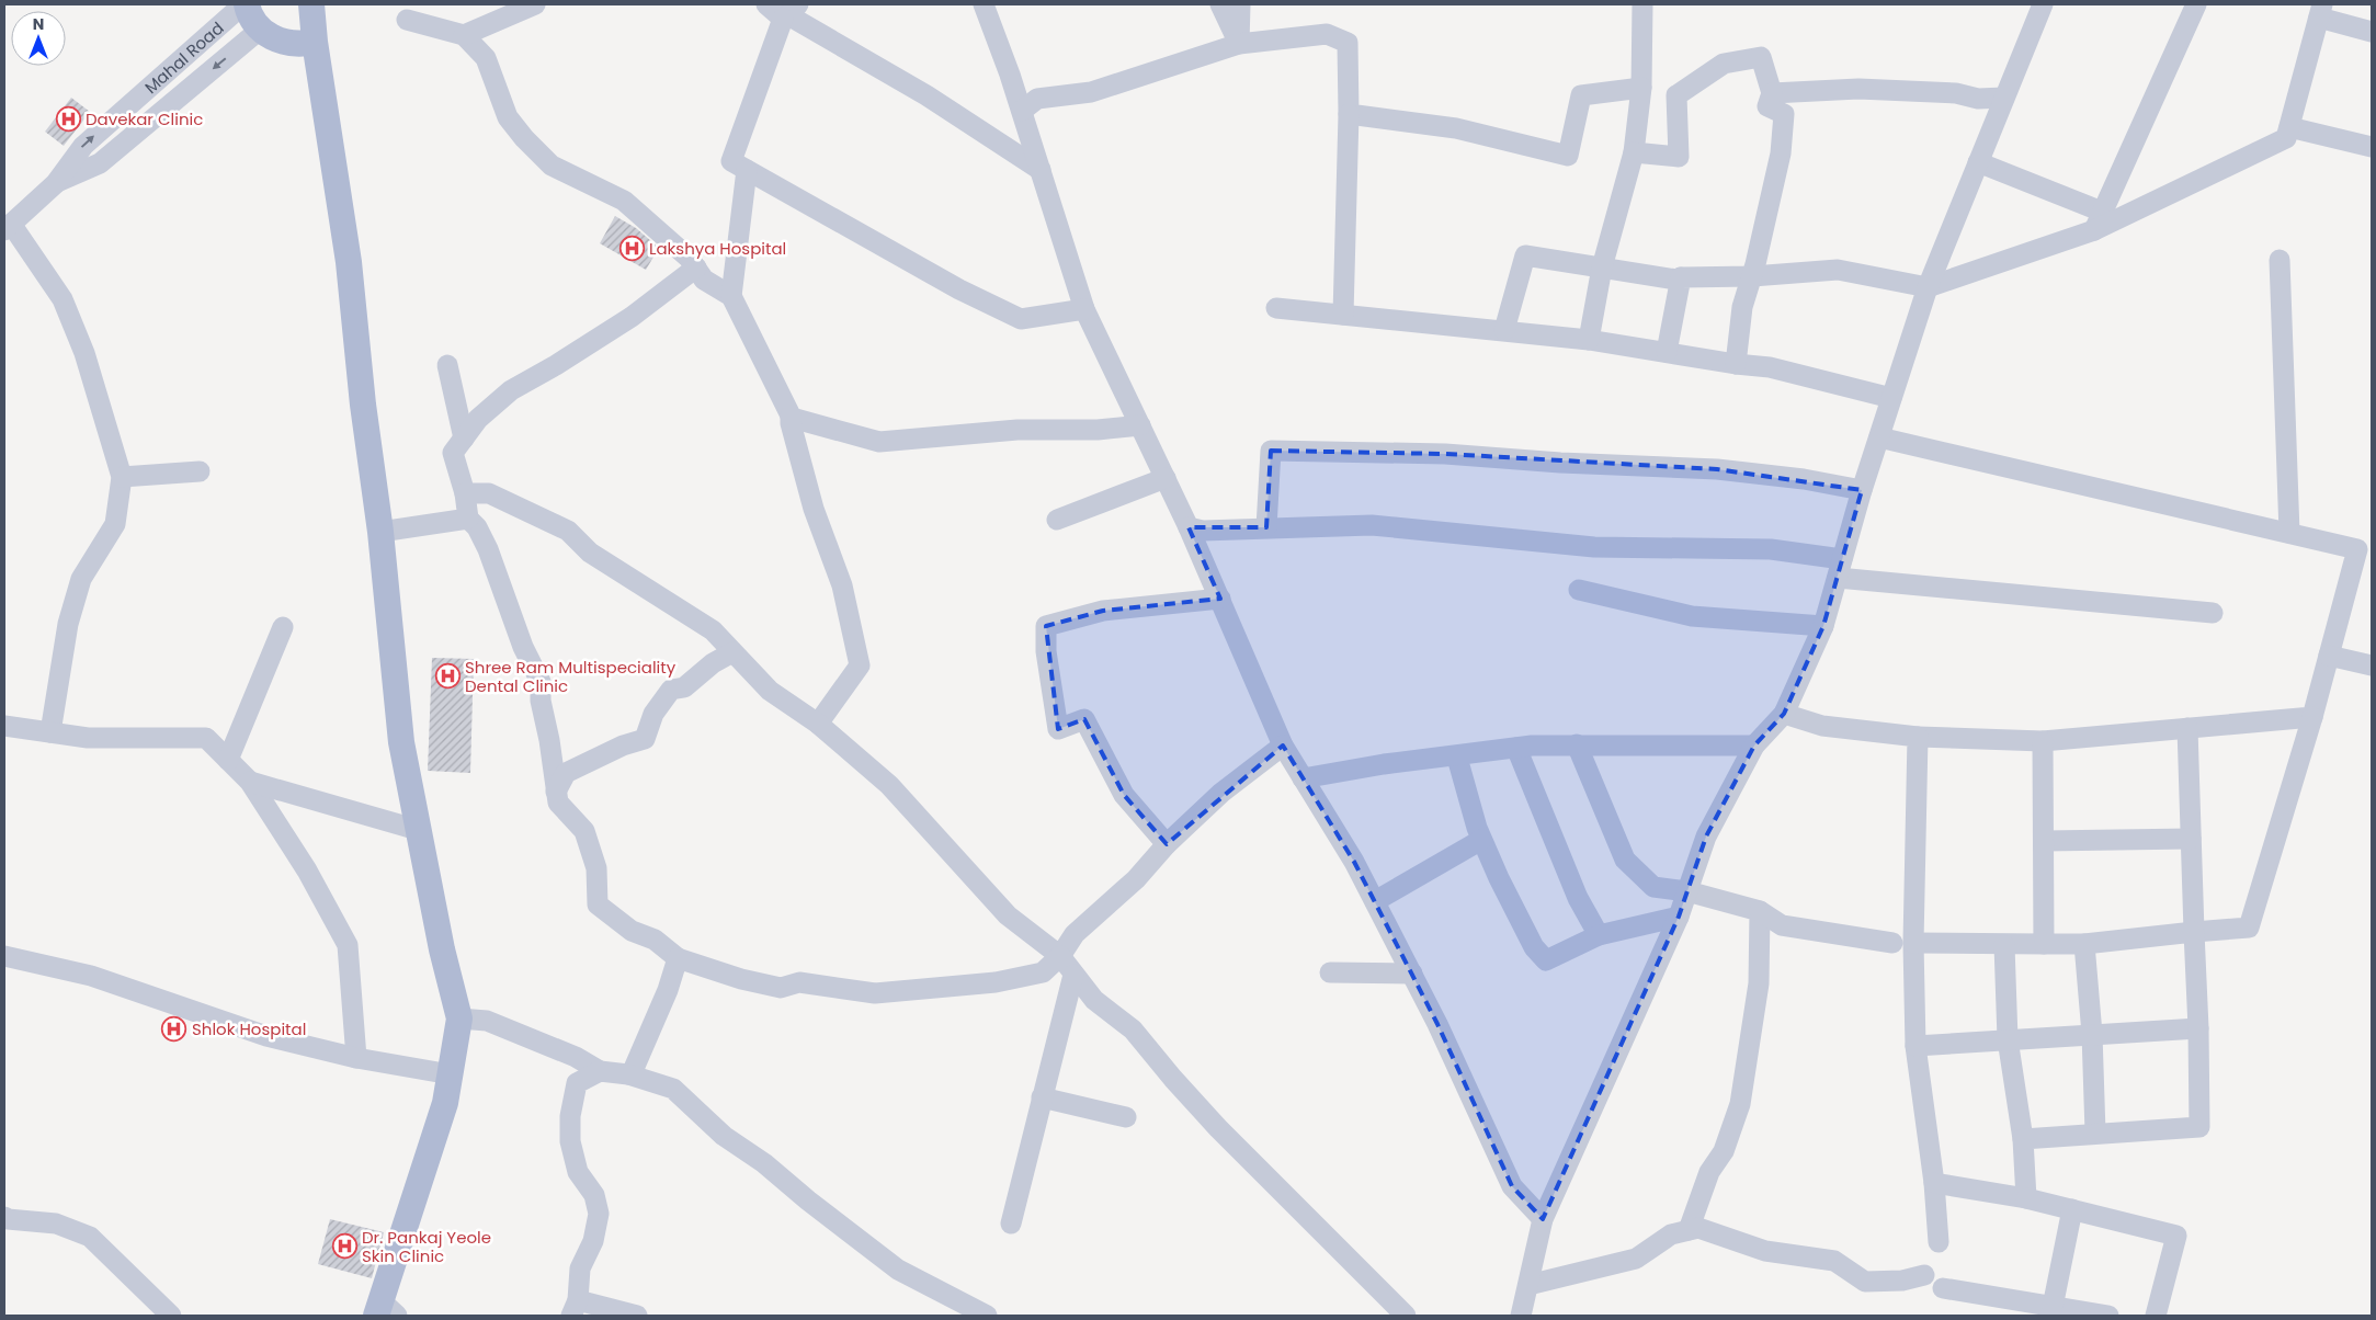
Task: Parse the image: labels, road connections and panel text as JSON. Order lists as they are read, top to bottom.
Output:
{
  "streets": {
    "street": ["Mahal Road"]
  },
  "places": {
    "hospital": [
      "Davekar Clinic",
      "Lakshya Hospital",
      "Shree Ram Multispeciality Dental Clinic",
      "Shlok Hospital",
      "Dr. Pankaj Yeole Skin Clinic"
    ]
  },
  "north": "top"
}
